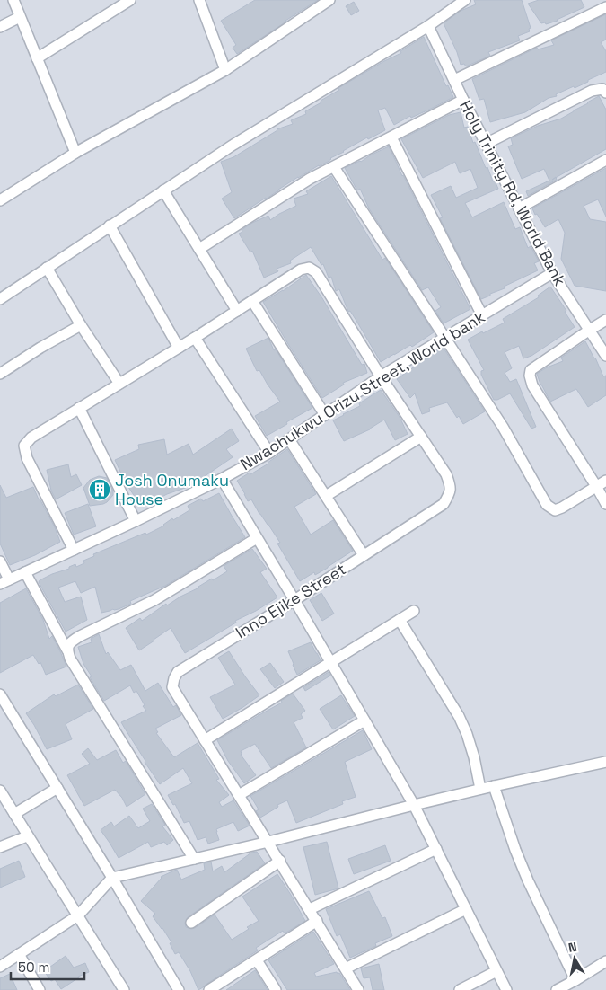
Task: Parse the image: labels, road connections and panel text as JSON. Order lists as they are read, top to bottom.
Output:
{
  "streets": {
    "street": ["Holy Trinity Rd, World Bank", "Nwachukwu Orizu Street, World bank", "Inno Ejike Street"]
  },
  "crossings": [
    ["Holy Trinity Rd, World Bank", "Nwachukwu Orizu Street, World bank"],
    ["Nwachukwu Orizu Street, World bank", "Inno Ejike Street"]
  ],
  "places": {
    "building": ["Josh Onumaku House"]
  },
  "scale_bar": "50 m",
  "north": "top"
}
